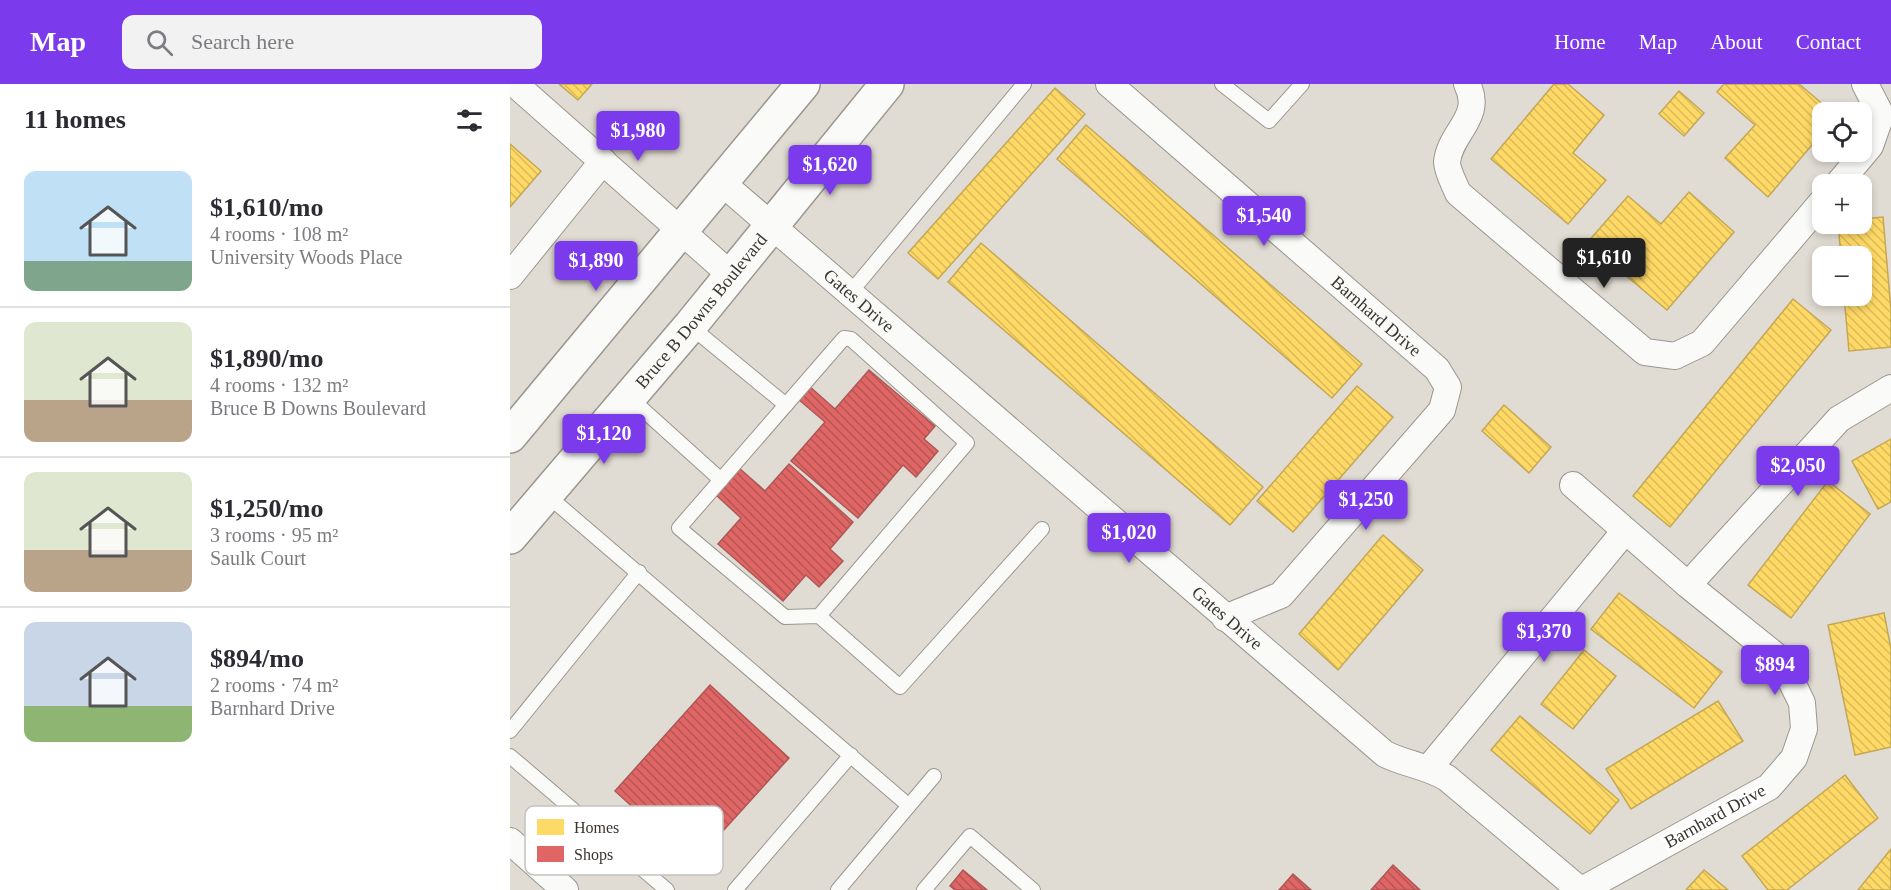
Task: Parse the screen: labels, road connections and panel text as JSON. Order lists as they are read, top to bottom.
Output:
{
  "streets": {
    "main road": ["Bruce B Downs Boulevard"],
    "street": ["Gates Drive", "Barnhard Drive"]
  },
  "crossings": [
    ["Gates Drive", "Bruce B Downs Boulevard"],
    ["Gates Drive", "Barnhard Drive"]
  ],
  "legend": ["Homes", "Shops"],
  "page": {
    "header": "Map",
    "search": "Search here",
    "nav": [
      "Home",
      "Map",
      "About",
      "Contact"
    ],
    "heading": "11 homes",
    "map_buttons": ["+", "−"],
    "price": [
      "$1,980",
      "$1,620",
      "$1,540",
      "$1,610",
      "$1,890",
      "$1,120",
      "$2,050",
      "$1,250",
      "$1,020",
      "$1,370",
      "$894"
    ],
    "list": [
      {
        "name": "$1,610/mo",
        "note": "4 rooms · 108 m² · University Woods Place"
      },
      {
        "name": "$1,890/mo",
        "note": "4 rooms · 132 m² · Bruce B Downs Boulevard"
      },
      {
        "name": "$1,250/mo",
        "note": "3 rooms · 95 m² · Saulk Court"
      },
      {
        "name": "$894/mo",
        "note": "2 rooms · 74 m² · Barnhard Drive"
      }
    ]
  }
}
